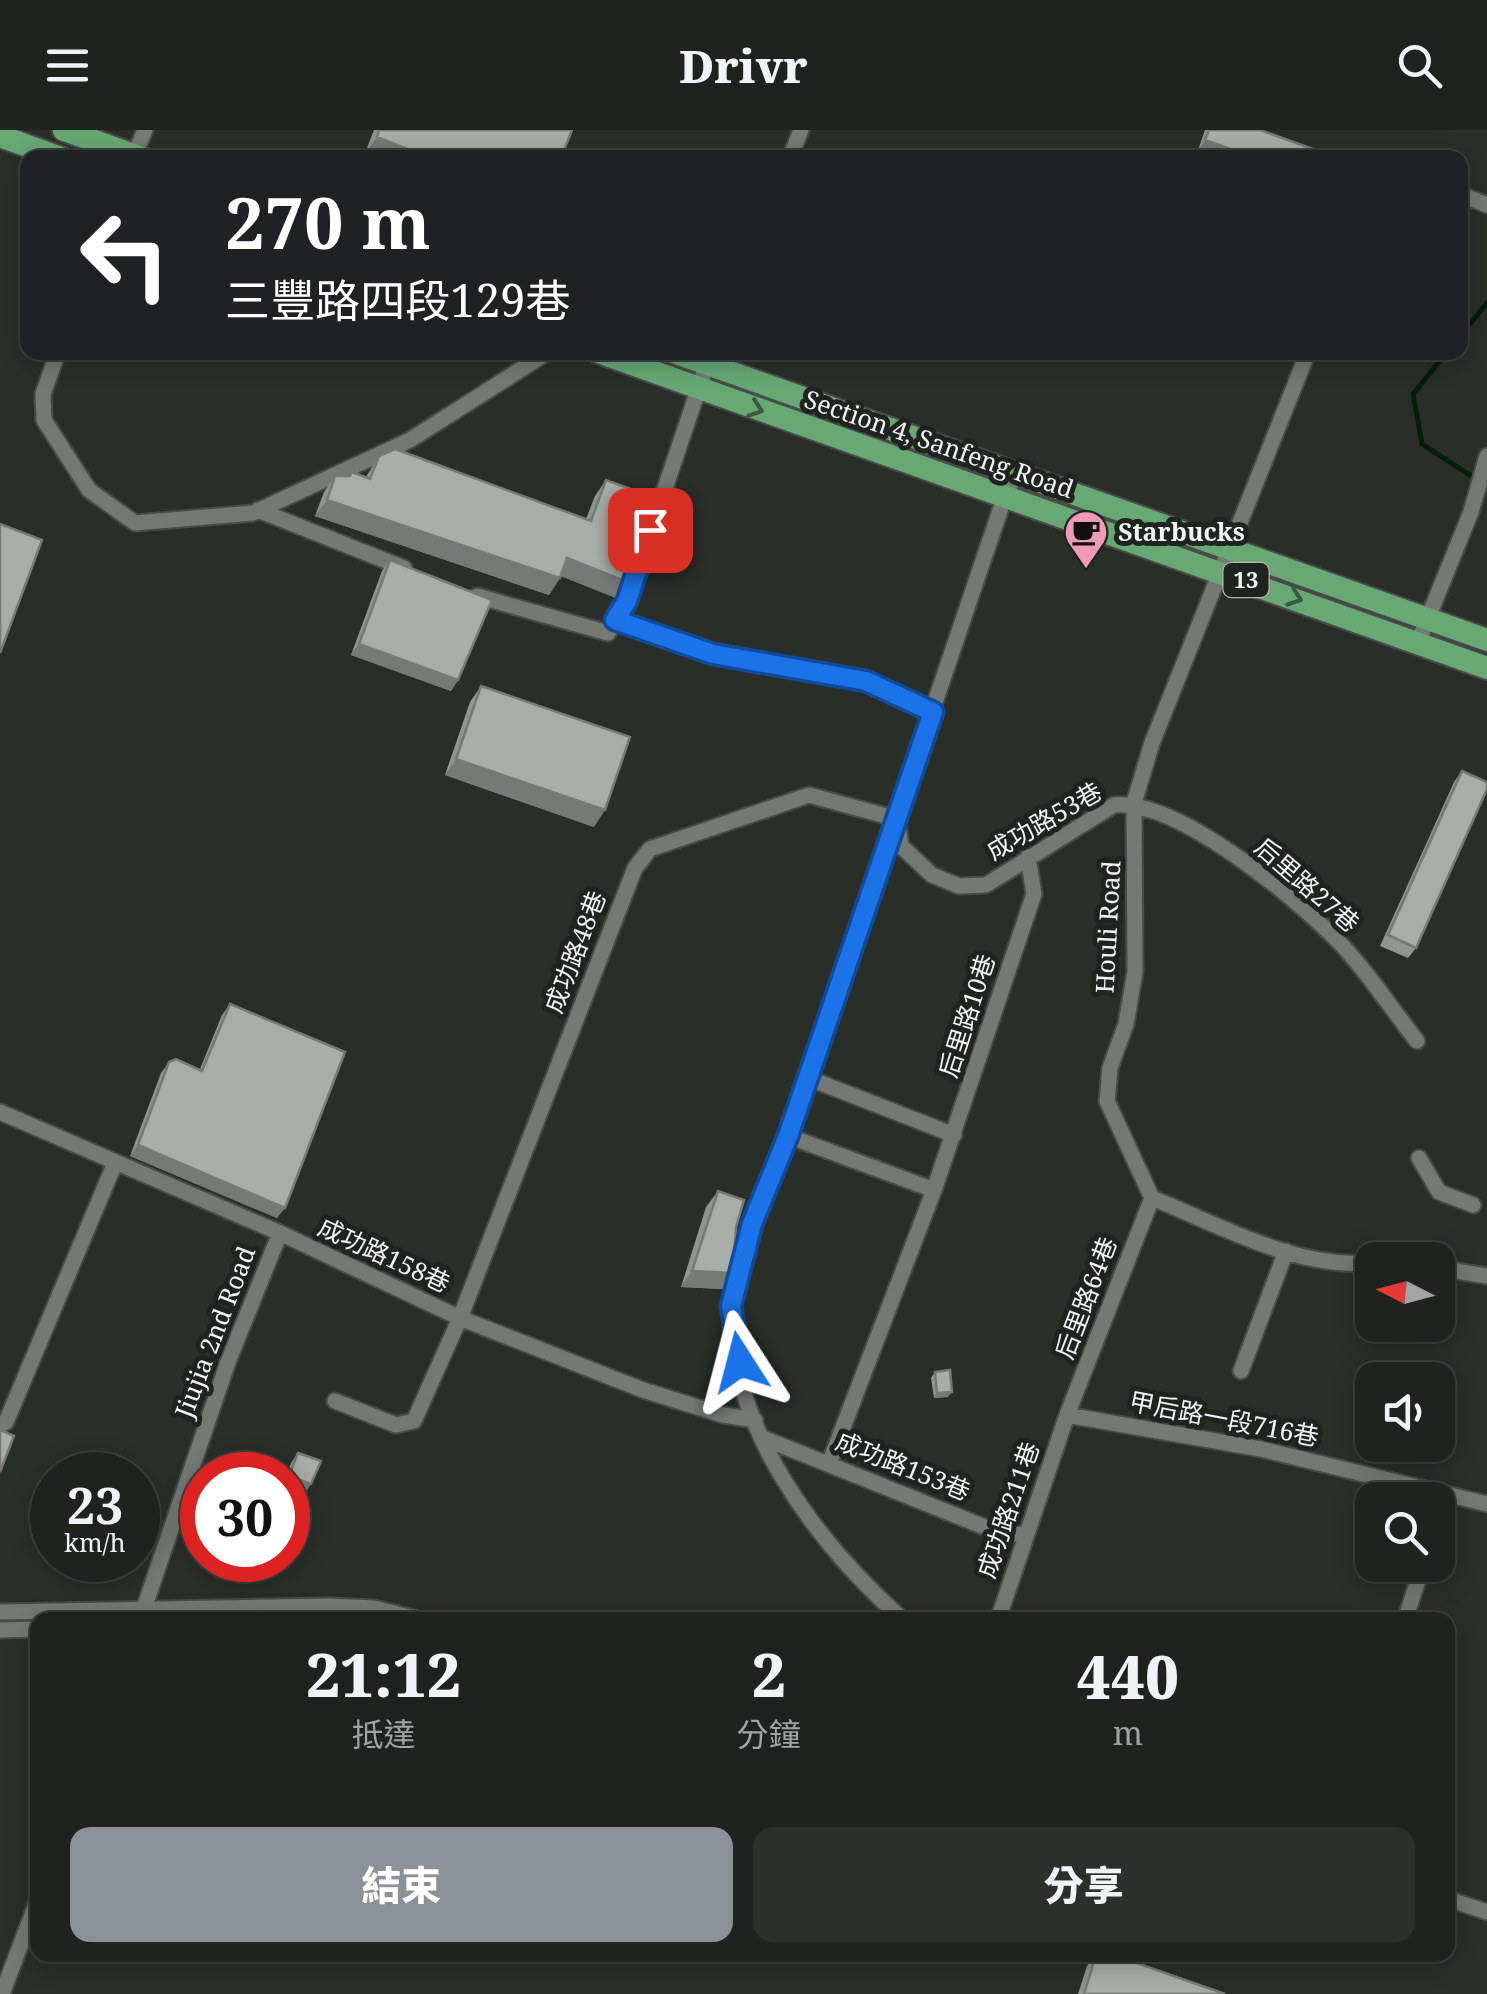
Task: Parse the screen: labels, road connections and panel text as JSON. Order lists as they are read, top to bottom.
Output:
{
  "streets": {
    "main road": ["Section 4, Sanfeng Road", "13"],
    "street": [
      "成功路53巷",
      "后里路27巷",
      "Houli Road",
      "成功路48巷",
      "后里路10巷",
      "成功路158巷",
      "后里路64巷",
      "Jiujia 2nd Road",
      "甲后路一段716巷",
      "成功路153巷",
      "成功路211巷"
    ]
  },
  "crossings": [
    ["Section 4, Sanfeng Road", "Houli Road"],
    ["成功路53巷", "后里路27巷"],
    ["成功路53巷", "Houli Road"],
    ["成功路53巷", "成功路48巷"],
    ["成功路53巷", "后里路10巷"],
    ["后里路27巷", "Houli Road"],
    ["Houli Road", "后里路64巷"],
    ["成功路48巷", "成功路158巷"],
    ["后里路10巷", "成功路153巷"],
    ["成功路158巷", "Jiujia 2nd Road"],
    ["后里路64巷", "甲后路一段716巷"],
    ["后里路64巷", "成功路211巷"],
    ["甲后路一段716巷", "成功路211巷"],
    ["成功路153巷", "成功路211巷"]
  ],
  "places": {
    "cafe": ["Starbucks"]
  },
  "north": "left",
  "page": {
    "header": "Drivr",
    "turn": ["270 m", "三豐路四段129巷"],
    "speed": "23 km/h",
    "limit": "30",
    "eta": [
      "21:12",
      "抵達",
      "2",
      "分鐘",
      "440",
      "m"
    ],
    "buttons": ["結束", "分享"]
  }
}
